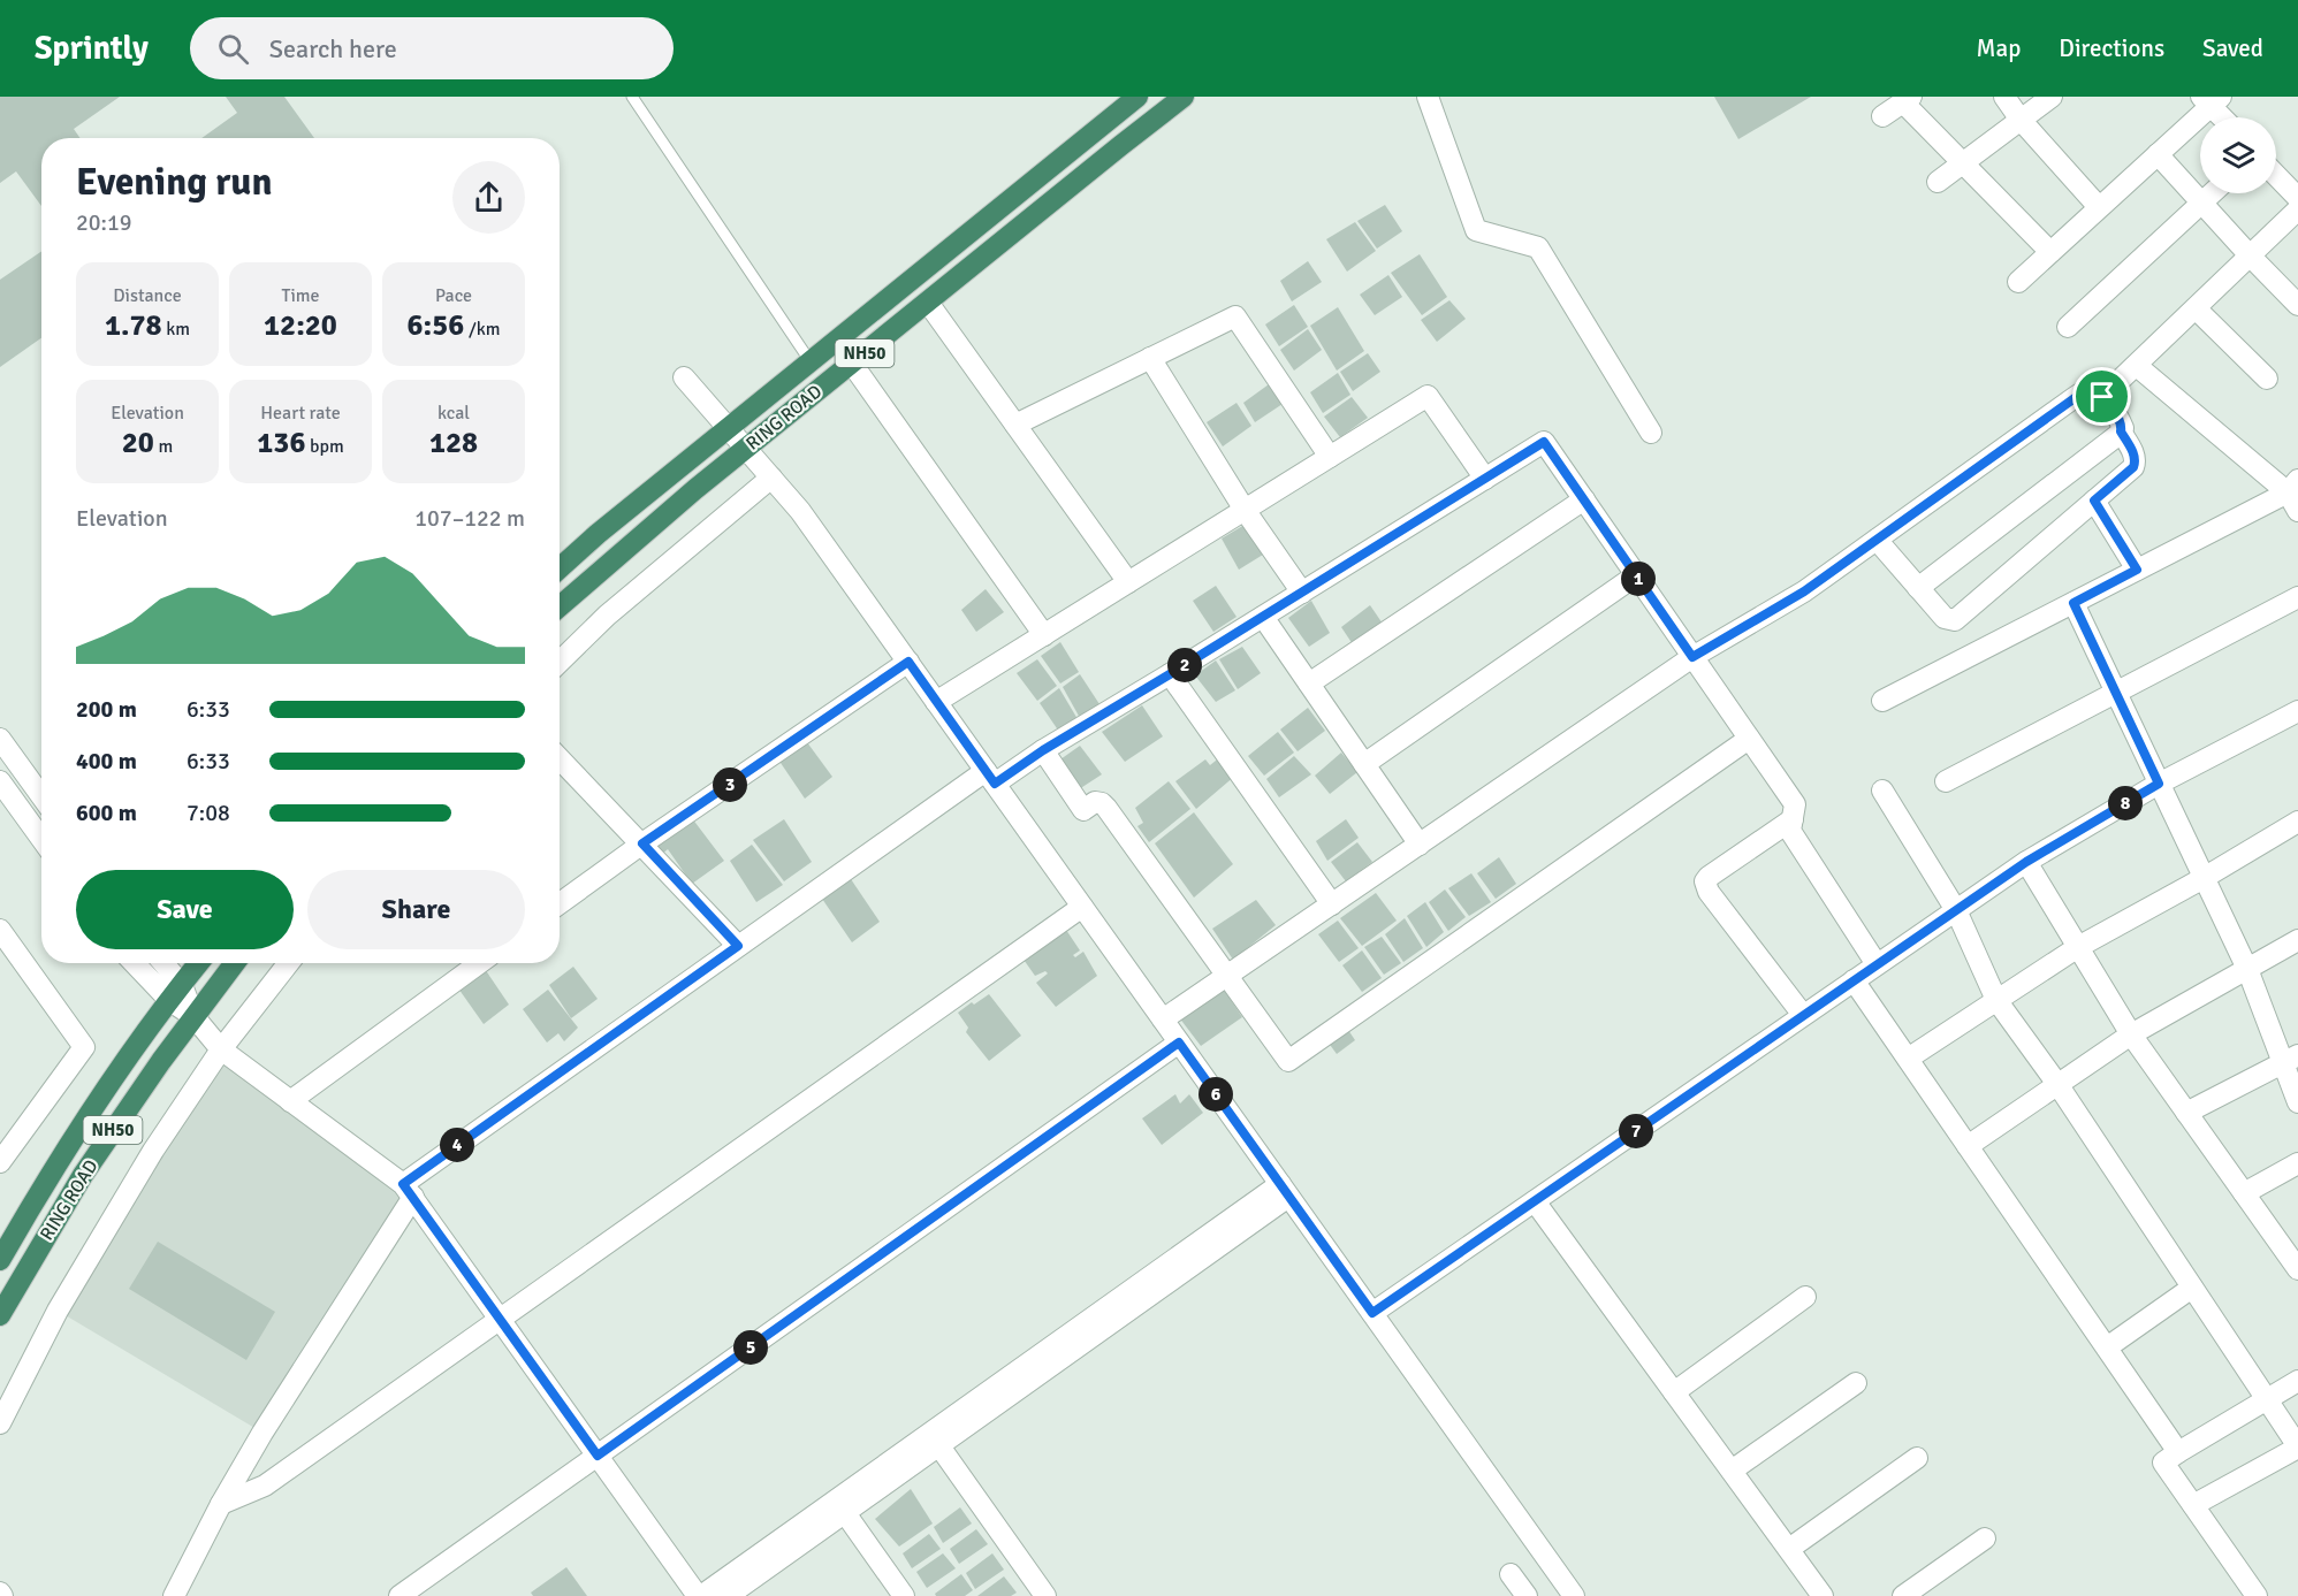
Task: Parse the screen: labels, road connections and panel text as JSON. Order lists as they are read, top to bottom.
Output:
{
  "streets": {
    "highway": ["NH50", "RING ROAD"]
  },
  "page": {
    "header": "Sprintly",
    "search": "Search here",
    "nav": ["Map", "Directions", "Saved"],
    "heading": ["Evening run", "20:19"],
    "stats": [
      ["Distance", "1.78 km"],
      ["Time", "12:20"],
      ["Pace", "6:56 /km"],
      ["Elevation", "20 m"],
      ["Heart rate", "136 bpm"],
      ["kcal", "128"]
    ],
    "chart": ["Elevation", "107–122 m"],
    "pins": [
      "1",
      "2",
      "3",
      "8",
      "6",
      "7",
      "4",
      "5"
    ],
    "list": [
      {
        "name": "200 m",
        "note": "6:33"
      },
      {
        "name": "400 m",
        "note": "6:33"
      },
      {
        "name": "600 m",
        "note": "7:08"
      }
    ],
    "buttons": ["Save", "Share"]
  }
}
